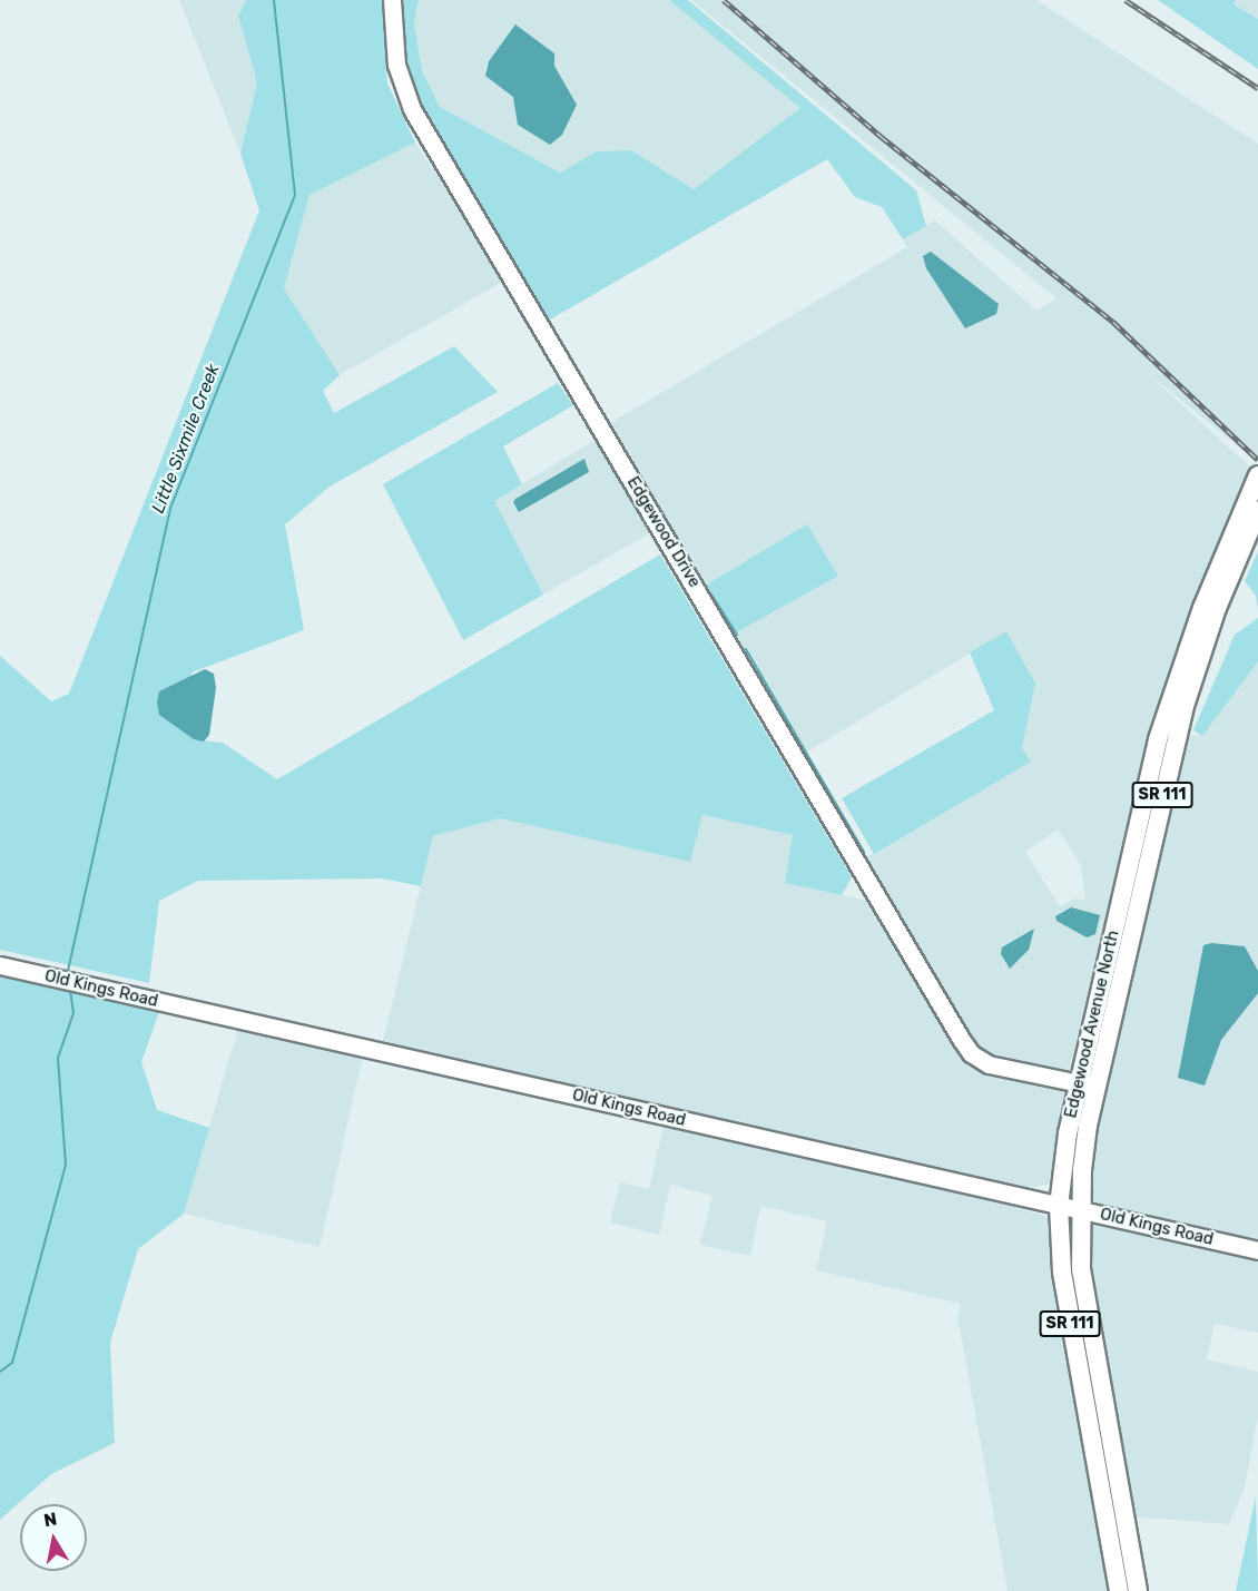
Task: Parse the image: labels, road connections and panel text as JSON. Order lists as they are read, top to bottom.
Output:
{
  "streets": {
    "main road": ["SR 111", "Edgewood Avenue North"],
    "street": ["Edgewood Drive", "Old Kings Road"]
  },
  "crossings": [
    ["Edgewood Drive", "Edgewood Avenue North"],
    ["Old Kings Road", "Edgewood Avenue North"]
  ],
  "water": ["Little Sixmile Creek"],
  "north": "top"
}
